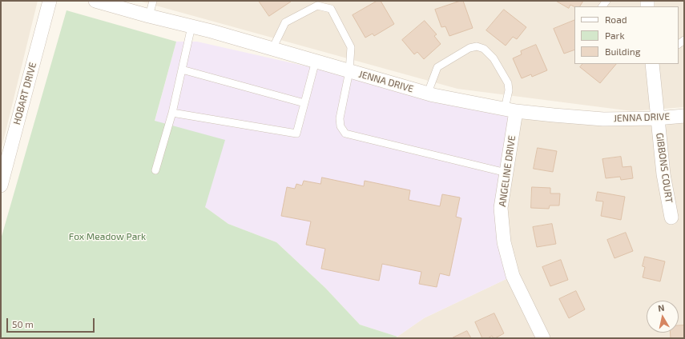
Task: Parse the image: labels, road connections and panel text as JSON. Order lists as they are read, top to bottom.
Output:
{
  "streets": {
    "street": [
      "JENNA DRIVE",
      "HOBART DRIVE",
      "GIBBONS COURT",
      "ANGELINE DRIVE"
    ]
  },
  "crossings": [
    ["JENNA DRIVE", "GIBBONS COURT"],
    ["JENNA DRIVE", "ANGELINE DRIVE"]
  ],
  "parks": ["Fox Meadow Park"],
  "legend": ["Road", "Park", "Building"],
  "scale_bar": "50 m",
  "north": "top"
}
